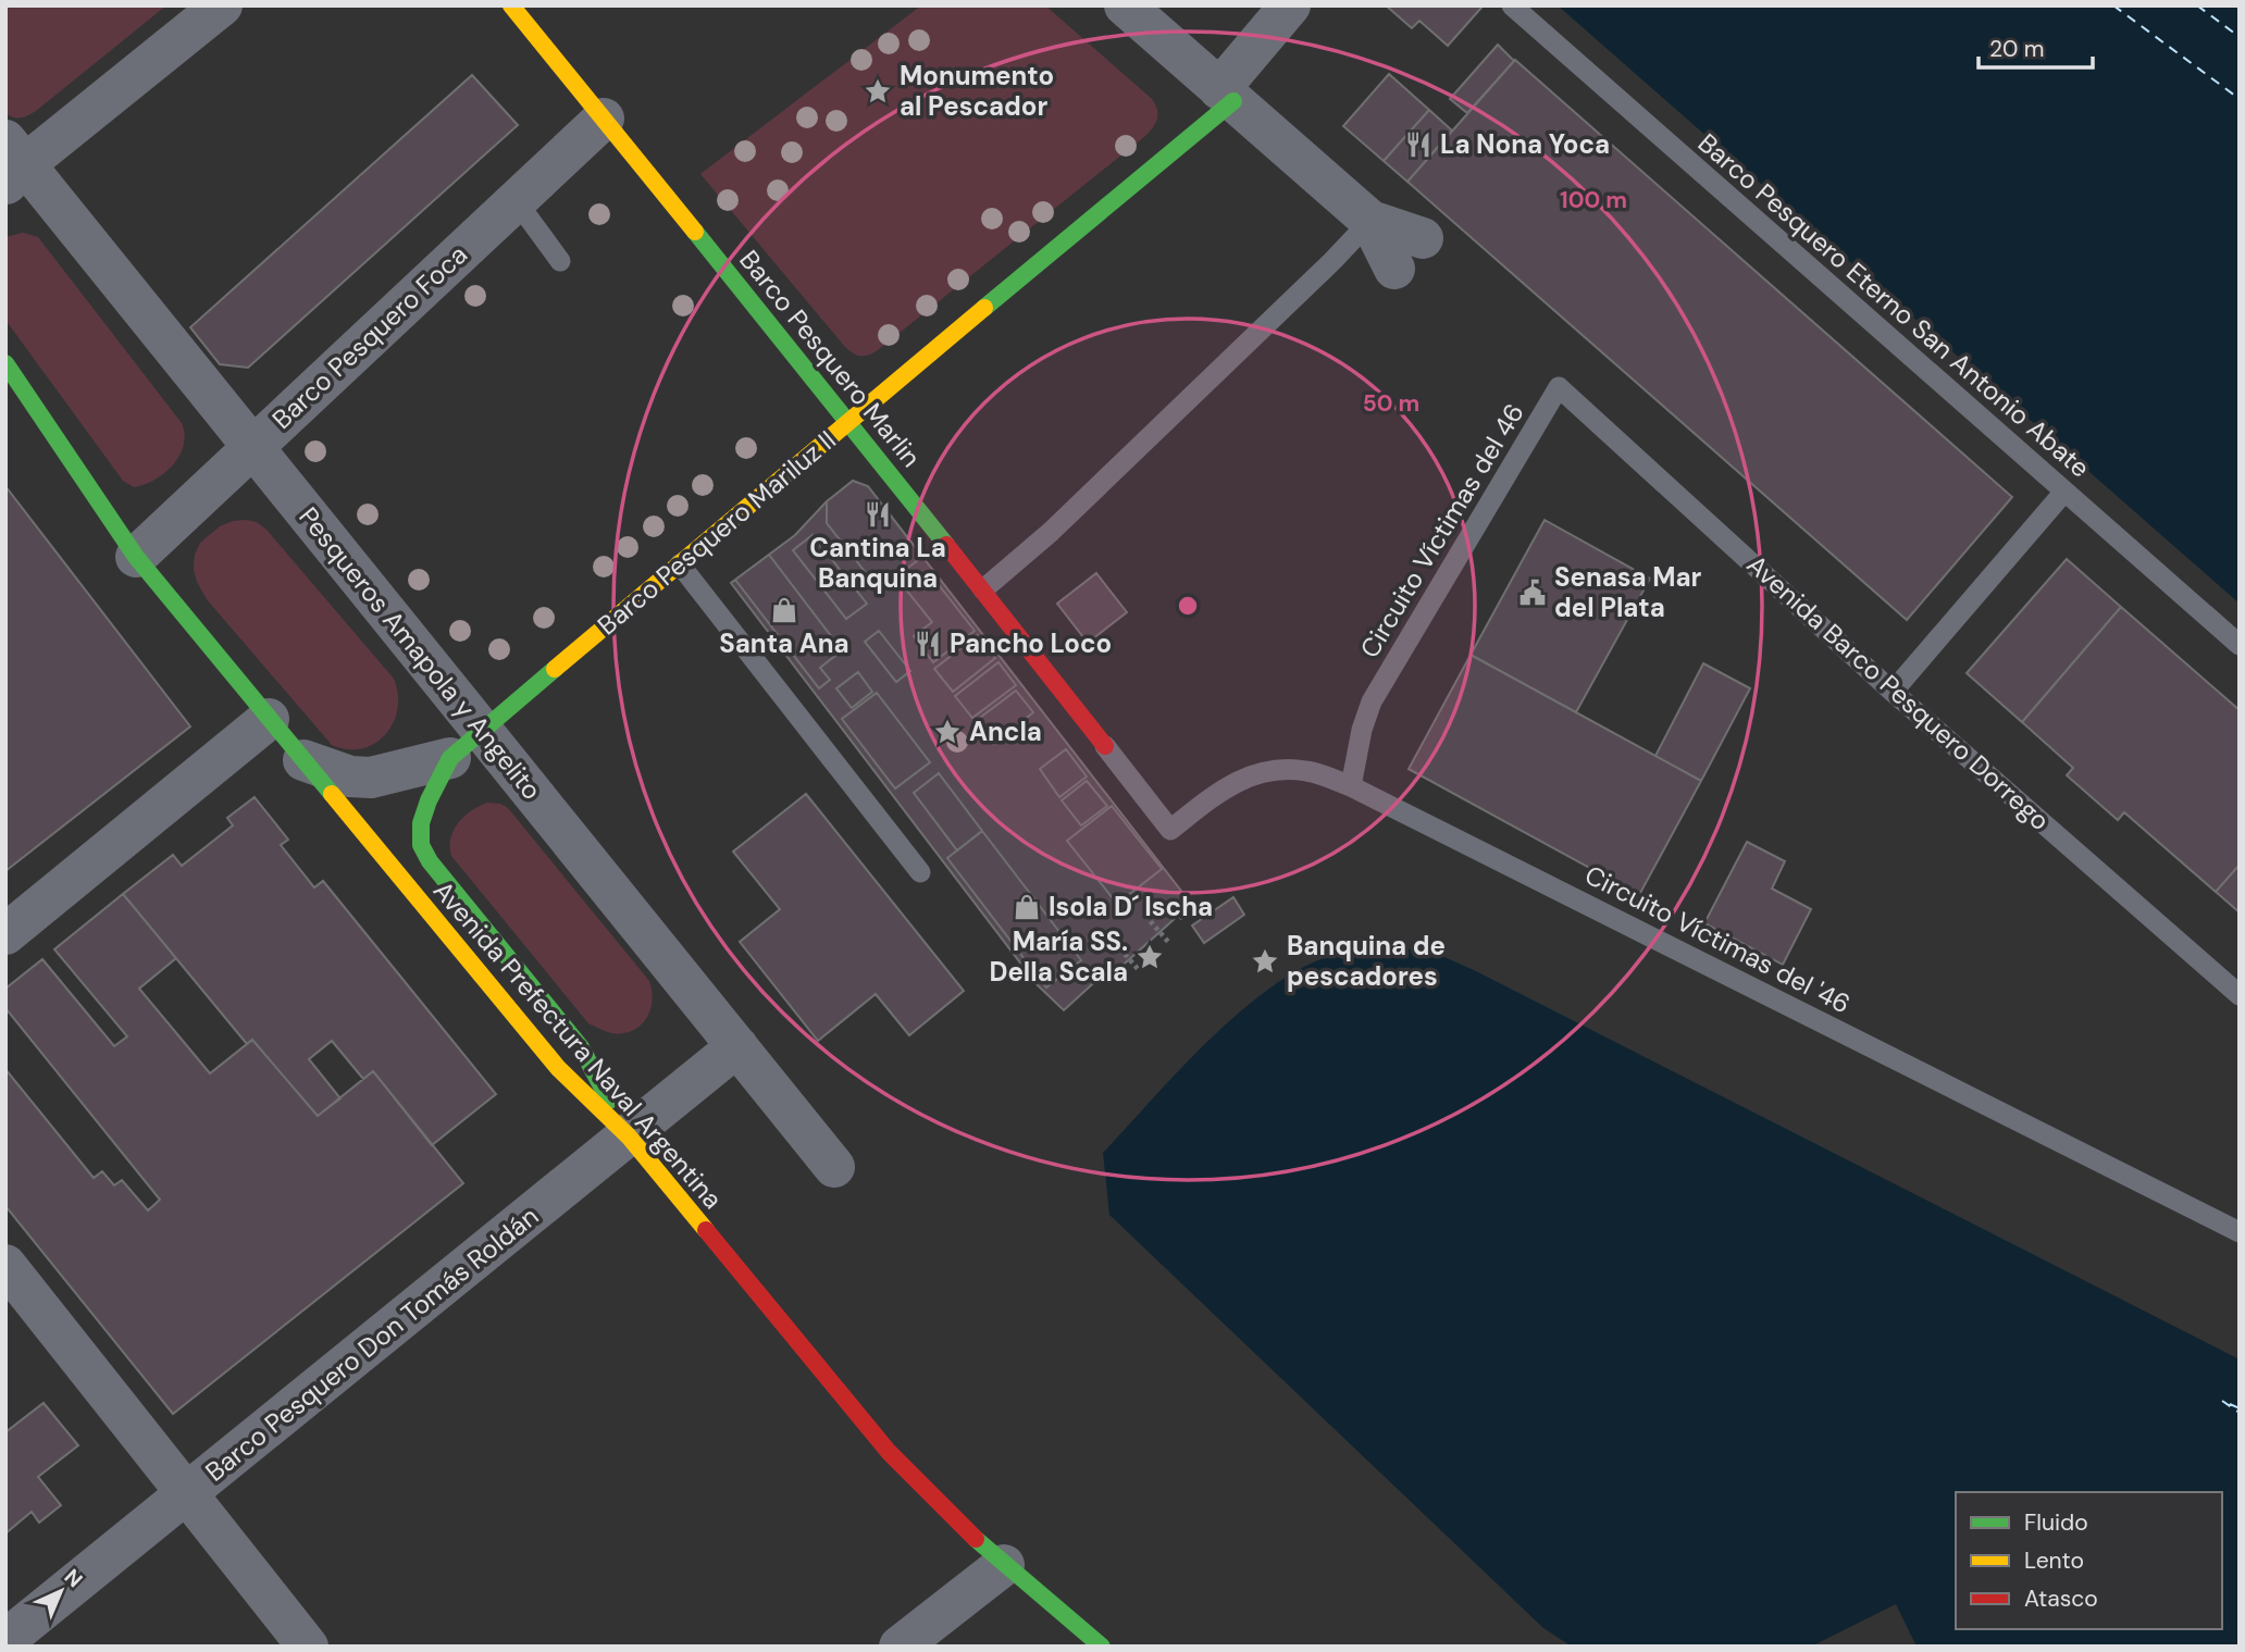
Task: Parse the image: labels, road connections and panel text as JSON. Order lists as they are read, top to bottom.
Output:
{
  "streets": {
    "street": [
      "Barco Pesquero Foca",
      "Barco Pesquero Marlin",
      "Barco Pesquero Mariluz II",
      "Pesqueros Amapola y Angelito",
      "Avenida Prefectura Naval Argentina",
      "Barco Pesquero Don Tomás Roldán"
    ],
    "lane": [
      "Barco Pesquero Eterno San Antonio Abate",
      "Circuito Víctimas del 46",
      "Avenida Barco Pesquero Dorrego",
      "Circuito Víctimas del '46"
    ]
  },
  "crossings": [
    ["Barco Pesquero Foca", "Barco Pesquero Marlin"],
    ["Barco Pesquero Foca", "Pesqueros Amapola y Angelito"],
    ["Barco Pesquero Foca", "Avenida Prefectura Naval Argentina"],
    ["Barco Pesquero Marlin", "Barco Pesquero Mariluz II"],
    ["Barco Pesquero Marlin", "Circuito Víctimas del '46"],
    ["Circuito Víctimas del 46", "Avenida Barco Pesquero Dorrego"],
    ["Circuito Víctimas del 46", "Circuito Víctimas del '46"],
    ["Barco Pesquero Mariluz II", "Pesqueros Amapola y Angelito"],
    ["Pesqueros Amapola y Angelito", "Barco Pesquero Don Tomás Roldán"],
    ["Avenida Prefectura Naval Argentina", "Barco Pesquero Don Tomás Roldán"]
  ],
  "places": {
    "place": [
      "Monumento al Pescador",
      "Ancla",
      "María SS. Della Scala",
      "Banquina de pescadores"
    ],
    "restaurant": ["La Nona Yoca", "Cantina La Banquina", "Pancho Loco"],
    "public building": ["Senasa Mar del Plata"],
    "shop": ["Santa Ana", "Isola D´ Ischa"]
  },
  "legend": ["Fluido", "Lento", "Atasco"],
  "scale_bar": "20 m",
  "north": "top right",
  "rings": ["100 m", "50 m"]
}
